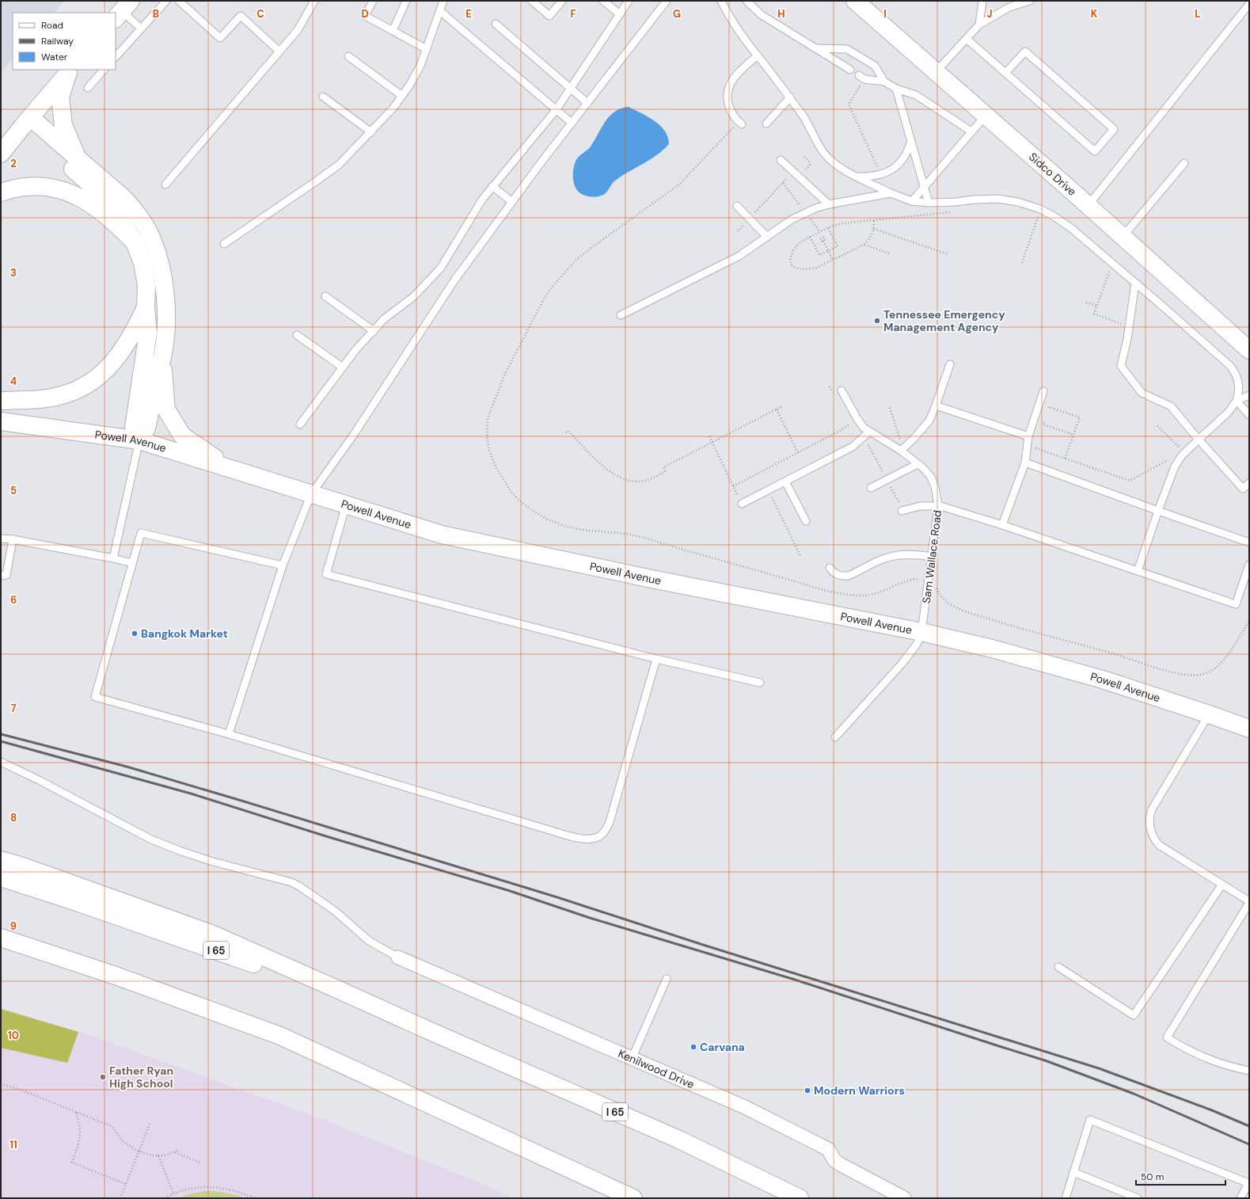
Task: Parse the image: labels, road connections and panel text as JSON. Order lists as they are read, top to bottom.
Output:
{
  "streets": {
    "main road": ["Sidco Drive", "Powell Avenue", "I 65"],
    "street": ["Kenilwood Drive"],
    "lane": ["Sam Wallace Road"]
  },
  "crossings": [
    ["Powell Avenue", "Sam Wallace Road"]
  ],
  "places": [
    "Tennessee Emergency Management Agency",
    "Bangkok Market",
    "Carvana",
    "Father Ryan High School",
    "Modern Warriors"
  ],
  "legend": ["Road", "Railway", "Water"],
  "scale_bar": "50 m",
  "grid": {
    "columns": [
      "B",
      "C",
      "D",
      "E",
      "F",
      "G",
      "H",
      "I",
      "J",
      "K",
      "L"
    ],
    "rows": [
      "2",
      "3",
      "4",
      "5",
      "6",
      "7",
      "8",
      "9",
      "10",
      "11"
    ]
  }
}
